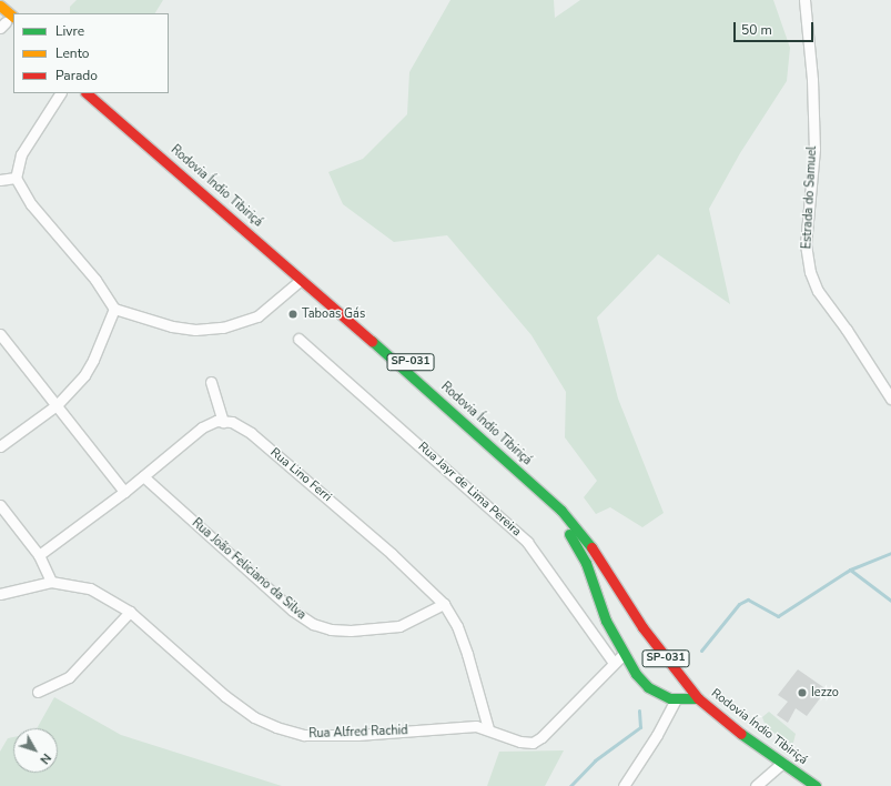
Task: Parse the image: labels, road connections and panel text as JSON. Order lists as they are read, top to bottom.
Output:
{
  "streets": {
    "highway": ["Rodovia Índio Tibiriçá", "SP-031"],
    "street": [
      "Estrada do Samuel",
      "Rua Lino Ferri",
      "Rua Jayr de Lima Pereira",
      "Rua João Feliciano da Silva",
      "Rua Alfred Rachid"
    ]
  },
  "crossings": [
    ["Rua Lino Ferri", "Rua João Feliciano da Silva"],
    ["Rua Lino Ferri", "Rua Alfred Rachid"],
    ["Rua Jayr de Lima Pereira", "Rua Alfred Rachid"]
  ],
  "places": ["Taboas Gás", "Iezzo"],
  "legend": ["Livre", "Lento", "Parado"],
  "scale_bar": "50 m",
  "north": "bottom right"
}
